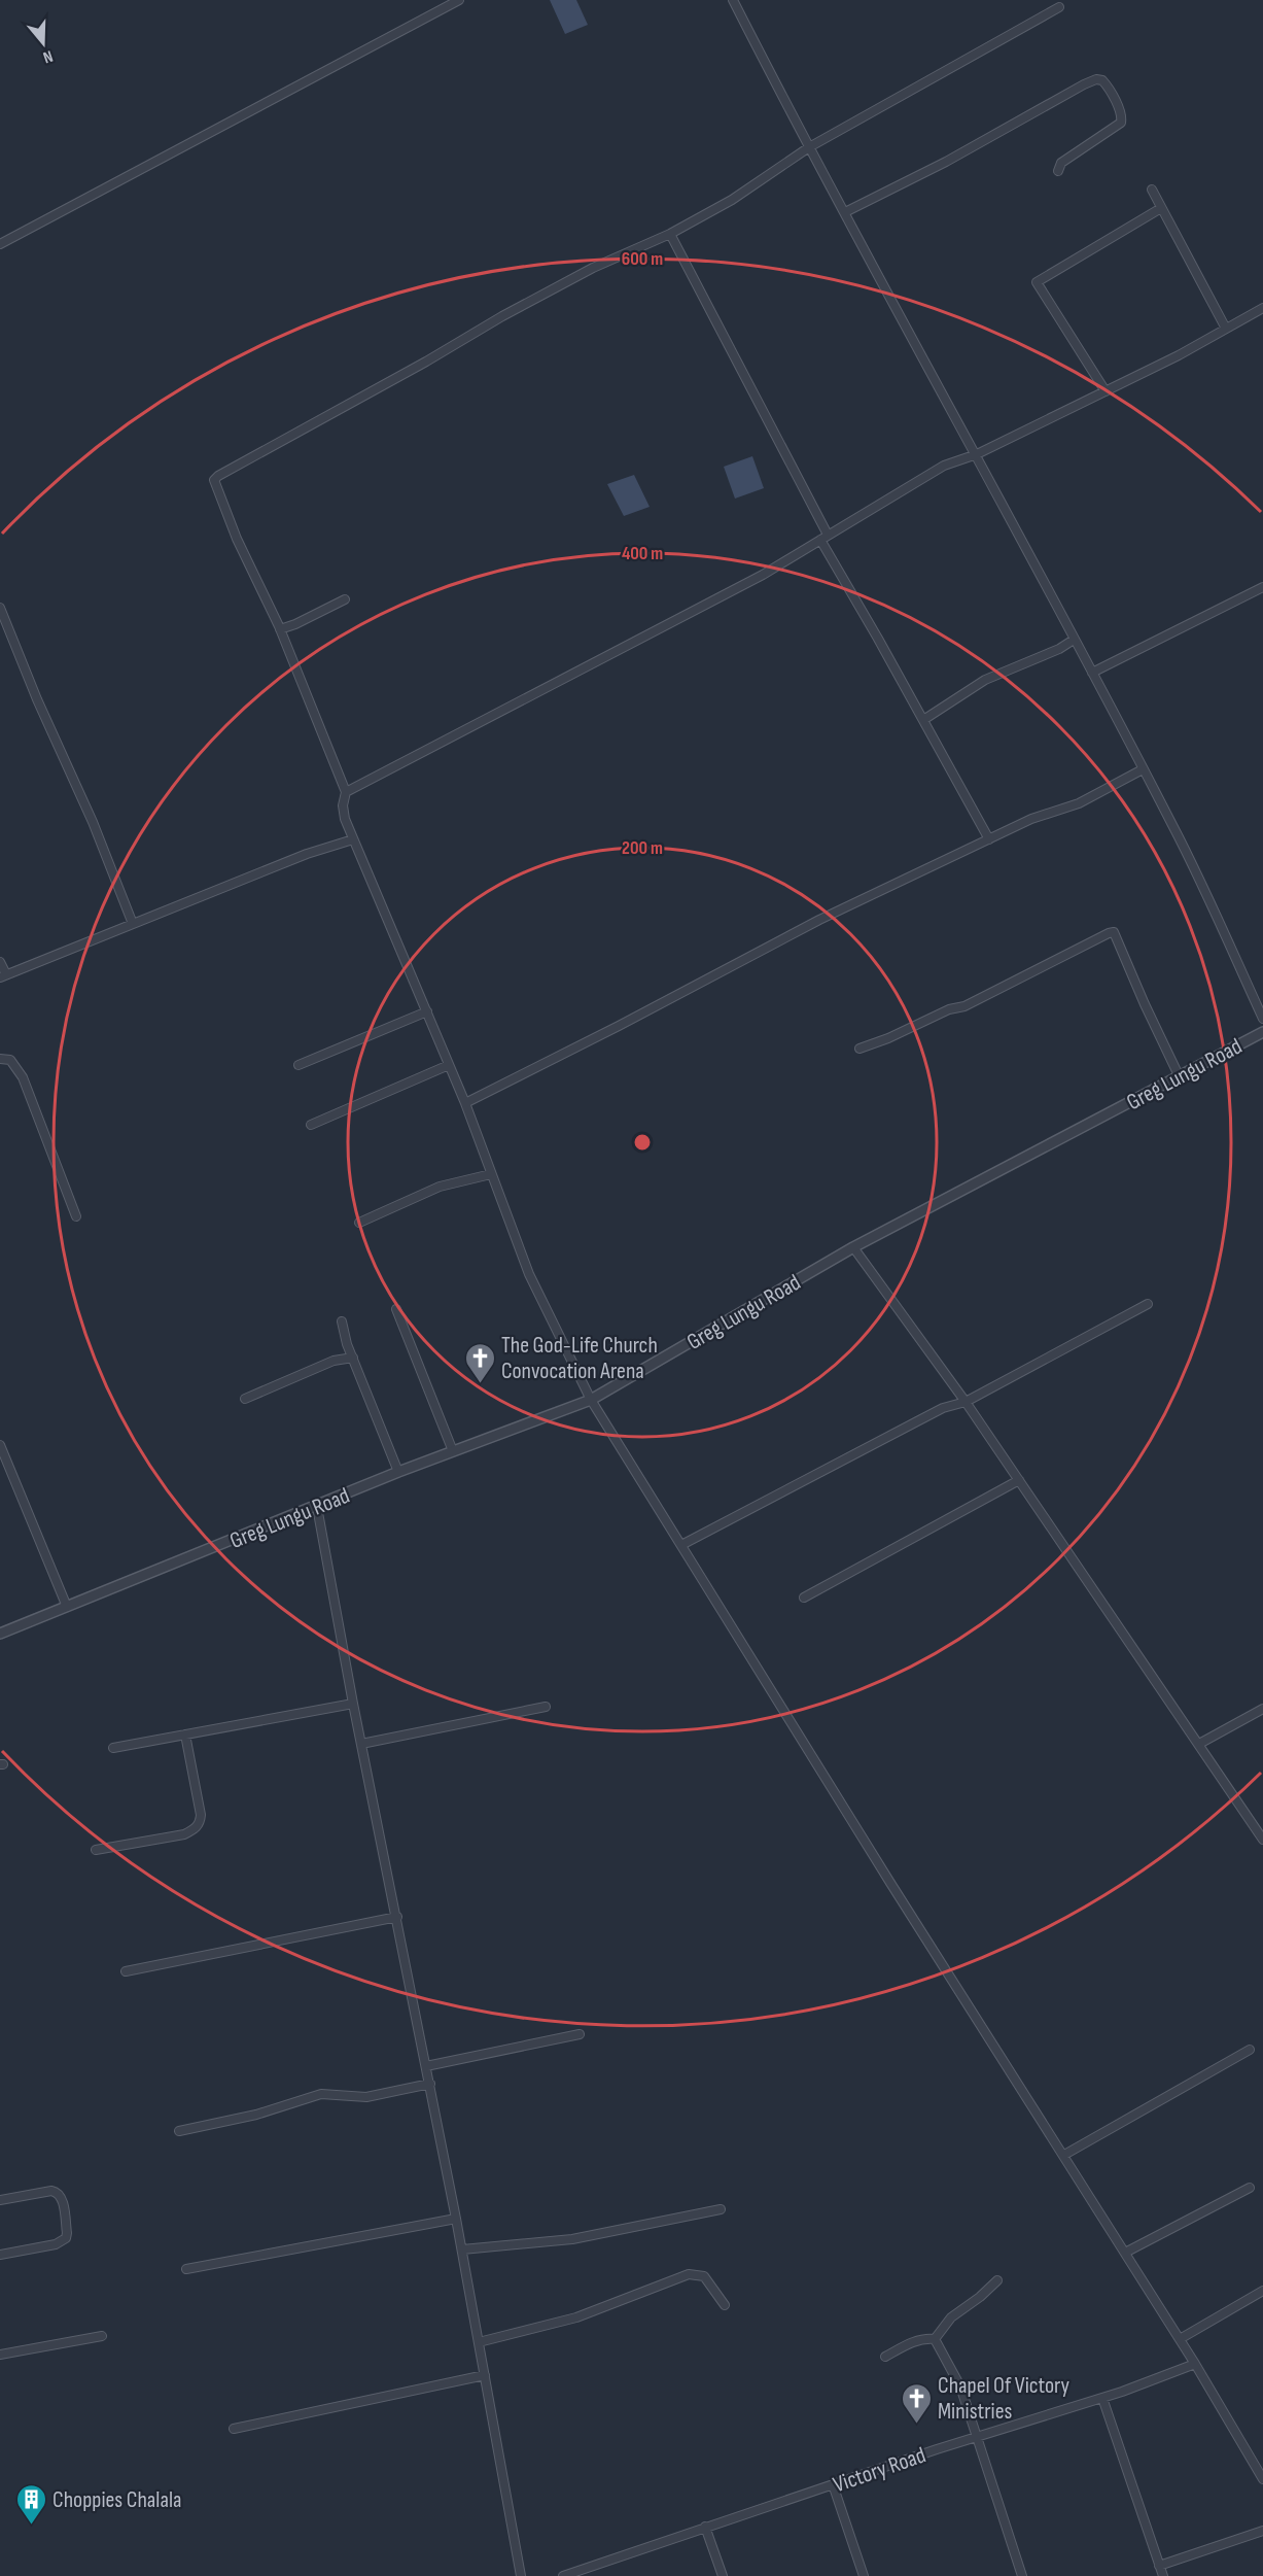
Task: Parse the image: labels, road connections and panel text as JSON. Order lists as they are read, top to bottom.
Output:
{
  "streets": {
    "street": ["Greg Lungu Road", "Victory Road"]
  },
  "places": {
    "church": ["The God-Life Church Convocation Arena", "Chapel Of Victory Ministries"],
    "building": ["Choppies Chalala"]
  },
  "north": "bottom",
  "rings": ["600 m", "400 m", "200 m"]
}
